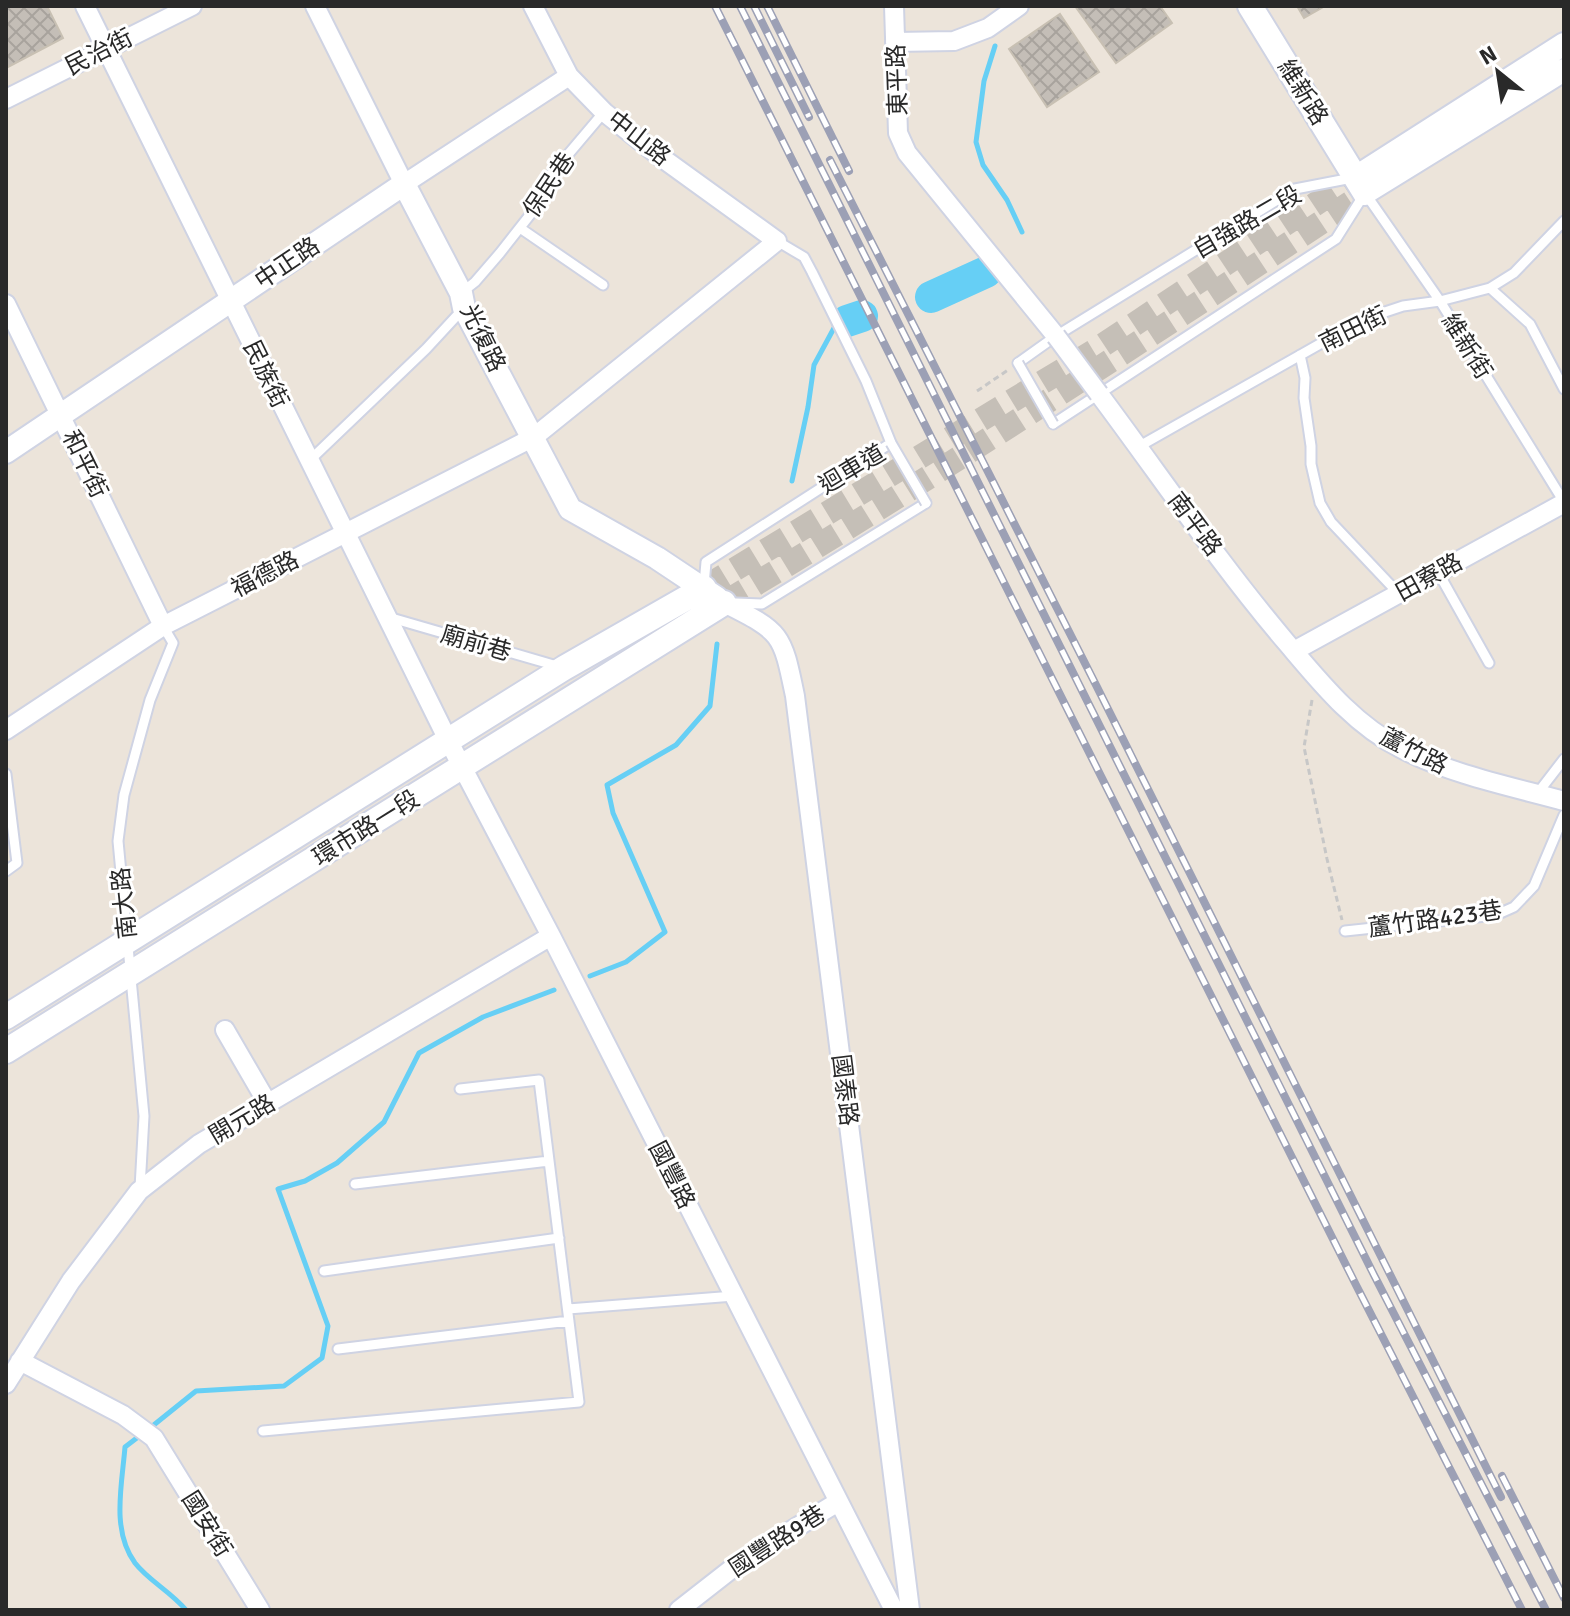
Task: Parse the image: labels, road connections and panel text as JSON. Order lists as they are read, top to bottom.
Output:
{
  "streets": {
    "main road": ["維新路", "環市路一段"],
    "street": [
      "民治街",
      "東平路",
      "中山路",
      "自強路二段",
      "中正路",
      "光復路",
      "民族街",
      "和平街",
      "南平路",
      "福德路",
      "田寮路",
      "蘆竹路",
      "國泰路",
      "開元路",
      "國豐路",
      "國安街",
      "國豐路9巷"
    ],
    "lane": [
      "保民巷",
      "南田街",
      "維新街",
      "迴車道",
      "廟前巷",
      "南大路",
      "蘆竹路423巷"
    ]
  },
  "crossings": [
    ["民治街", "民族街"],
    ["東平路", "自強路二段"],
    ["東平路", "南平路"],
    ["維新路", "自強路二段"],
    ["維新路", "維新街"],
    ["中山路", "保民巷"],
    ["中山路", "中正路"],
    ["中山路", "福德路"],
    ["保民巷", "光復路"],
    ["保民巷", "民族街"],
    ["自強路二段", "維新街"],
    ["自強路二段", "南平路"],
    ["中正路", "光復路"],
    ["中正路", "民族街"],
    ["中正路", "和平街"],
    ["南田街", "維新街"],
    ["南田街", "南平路"],
    ["光復路", "迴車道"],
    ["光復路", "福德路"],
    ["光復路", "環市路一段"],
    ["光復路", "國泰路"],
    ["維新街", "田寮路"],
    ["民族街", "福德路"],
    ["民族街", "廟前巷"],
    ["民族街", "環市路一段"],
    ["民族街", "國豐路"],
    ["和平街", "福德路"],
    ["和平街", "南大路"],
    ["迴車道", "環市路一段"],
    ["迴車道", "國泰路"],
    ["南平路", "田寮路"],
    ["南平路", "蘆竹路"],
    ["福德路", "南大路"],
    ["田寮路", "蘆竹路"],
    ["廟前巷", "環市路一段"],
    ["環市路一段", "南大路"],
    ["環市路一段", "國泰路"],
    ["環市路一段", "國豐路"],
    ["南大路", "開元路"],
    ["開元路", "國豐路"],
    ["開元路", "國安街"],
    ["國豐路", "國豐路9巷"]
  ],
  "north": "top left"
}
